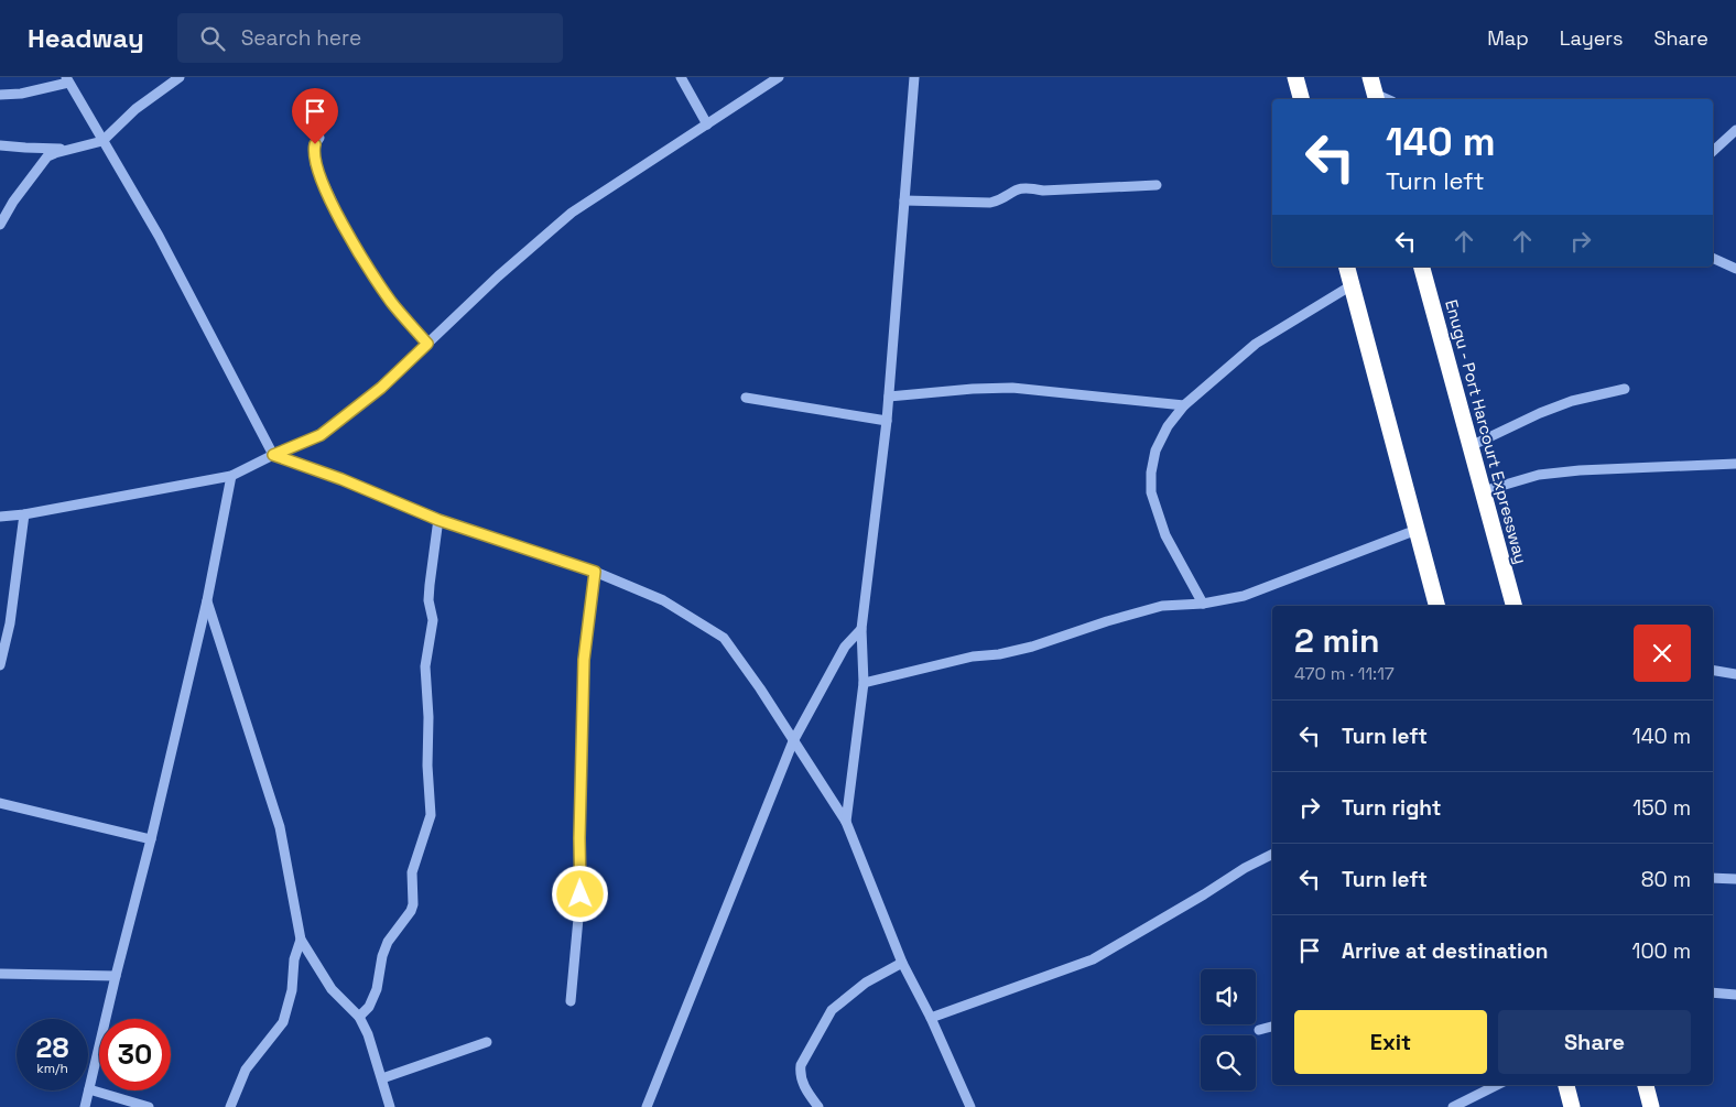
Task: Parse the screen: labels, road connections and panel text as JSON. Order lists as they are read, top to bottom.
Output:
{
  "streets": {
    "highway": ["Enugu - Port Harcourt Expressway"]
  },
  "page": {
    "header": "Headway",
    "search": "Search here",
    "nav": ["Map", "Layers", "Share"],
    "turn": ["140 m", "Turn left"],
    "heading": ["2 min", "470 m · 11:17"],
    "list": [
      {
        "name": "Turn left",
        "value": "140 m"
      },
      {
        "name": "Turn right",
        "value": "150 m"
      },
      {
        "name": "Turn left",
        "value": "80 m"
      },
      {
        "name": "Arrive at destination",
        "value": "100 m"
      }
    ],
    "buttons": ["Exit", "Share"],
    "speed": "28 km/h",
    "limit": "30"
  }
}
